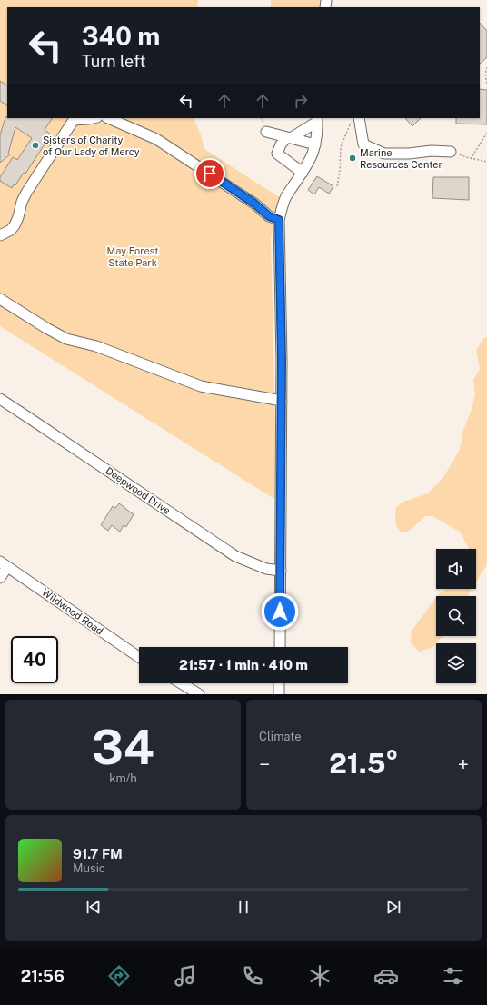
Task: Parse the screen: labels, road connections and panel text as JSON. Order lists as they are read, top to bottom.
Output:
{
  "streets": {
    "street": ["Deepwood Drive", "Wildwood Road"]
  },
  "parks": ["May Forest State Park"],
  "places": ["Sisters of Charity of Our Lady of Mercy", "Marine Resources Center"],
  "page": {
    "turn": ["340 m", "Turn left"],
    "limit": "40",
    "trip": "21:57 · 1 min · 410 m",
    "tile": [
      ["34", "km/h"],
      "Climate"
    ],
    "heat": ["−", "21.5°", "+"],
    "song": ["91.7 FM", "Music"],
    "tabs": "21:56"
  }
}
